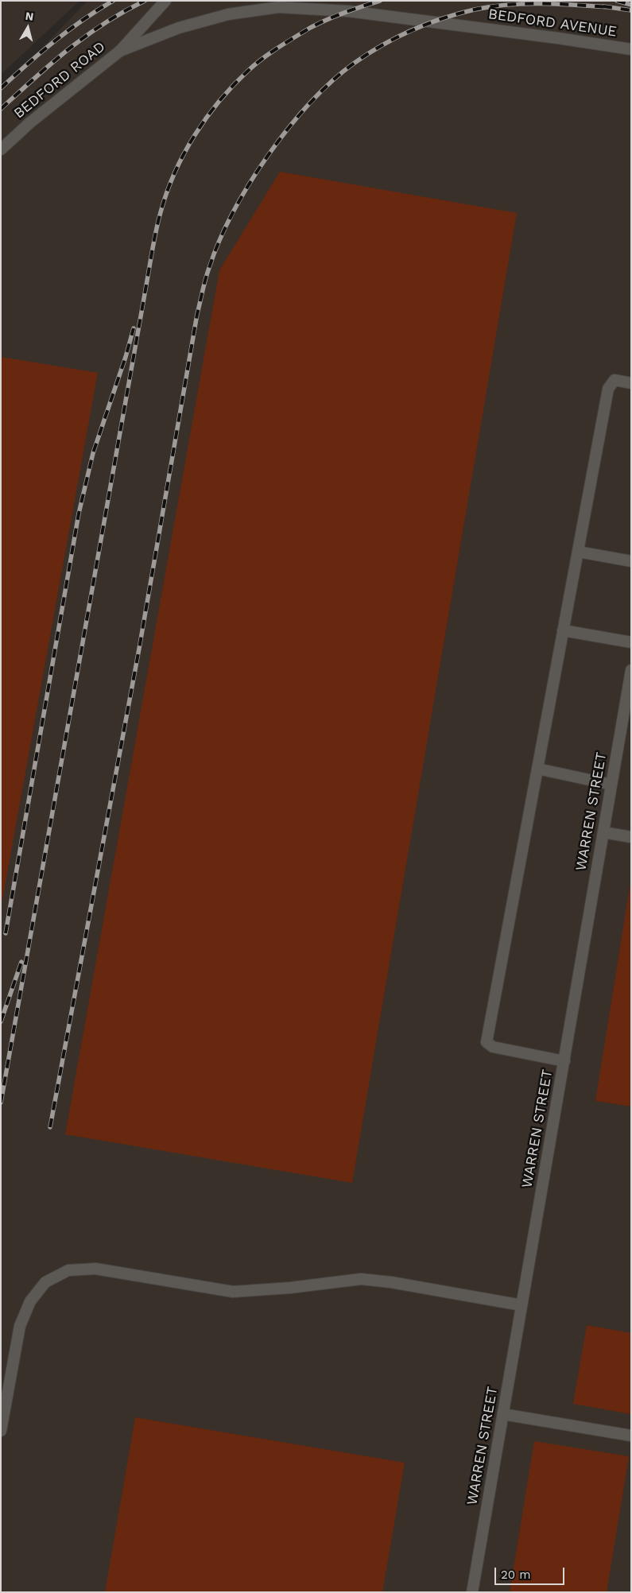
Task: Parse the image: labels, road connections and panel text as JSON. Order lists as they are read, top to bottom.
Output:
{
  "streets": {
    "street": ["BEDFORD AVENUE", "BEDFORD ROAD", "WARREN STREET"]
  },
  "crossings": [
    ["BEDFORD AVENUE", "BEDFORD ROAD"]
  ],
  "scale_bar": "20 m",
  "north": "top"
}
